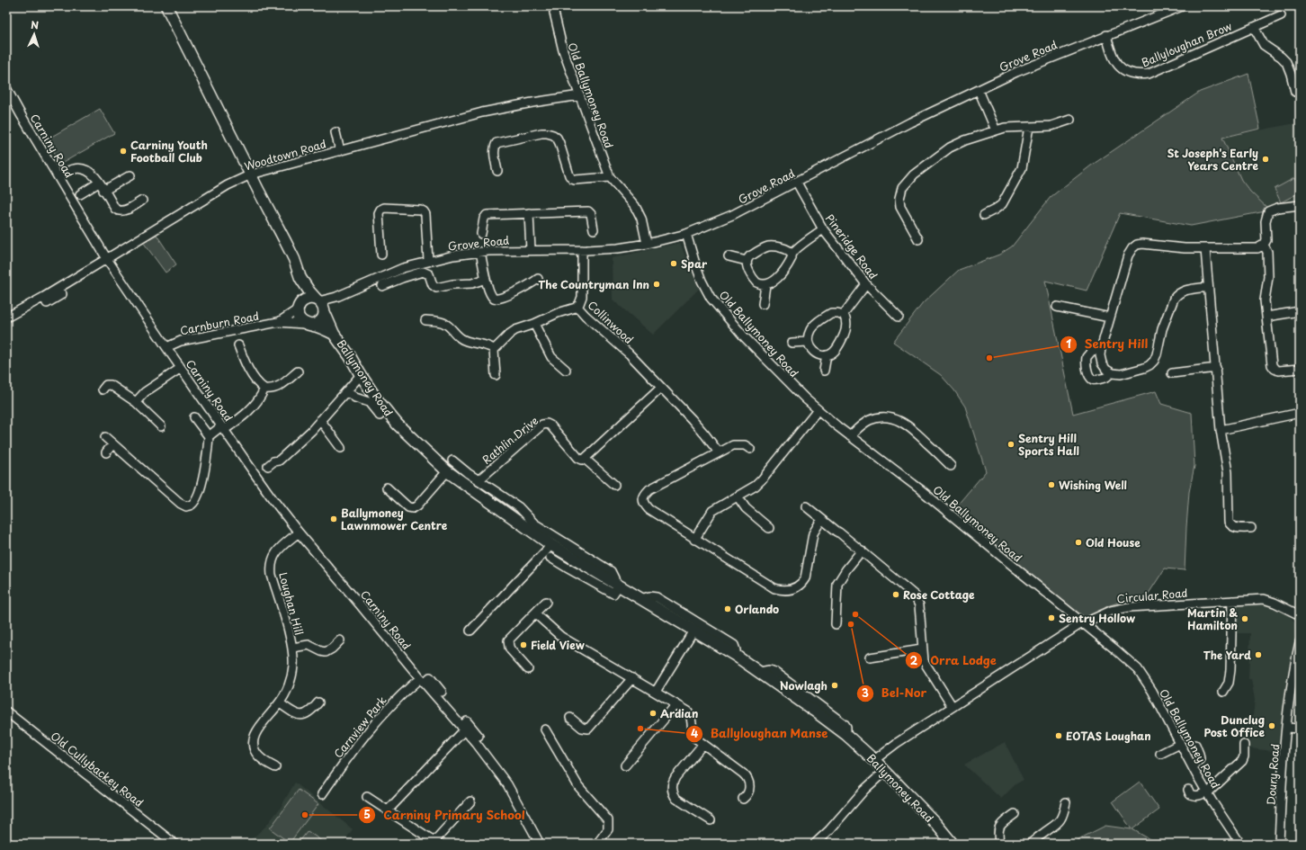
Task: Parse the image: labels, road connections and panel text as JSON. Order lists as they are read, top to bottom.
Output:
{
  "streets": {
    "main road": ["Ballymoney Road"],
    "street": [
      "Ballyloughan Brow",
      "Grove Road",
      "Old Ballymoney Road",
      "Carniny Road",
      "Woodtown Road",
      "Pineridge Road",
      "Collinwood",
      "Carnburn Road",
      "Rathlin Drive",
      "Circular Road",
      "Loughan Hill",
      "Carnview Park",
      "Old Cullybackey Road",
      "Doury Road"
    ]
  },
  "crossings": [
    ["Ballyloughan Brow", "Grove Road"],
    ["Grove Road", "Old Ballymoney Road"],
    ["Grove Road", "Pineridge Road"],
    ["Grove Road", "Collinwood"],
    ["Grove Road", "Carnburn Road"],
    ["Grove Road", "Ballymoney Road"],
    ["Old Ballymoney Road", "Woodtown Road"],
    ["Old Ballymoney Road", "Circular Road"],
    ["Carniny Road", "Woodtown Road"],
    ["Carniny Road", "Carnburn Road"],
    ["Carniny Road", "Loughan Hill"],
    ["Carniny Road", "Carnview Park"],
    ["Carnburn Road", "Ballymoney Road"],
    ["Ballymoney Road", "Circular Road"]
  ],
  "places": [
    "Carniny Youth Football Club",
    "St Joseph's Early Years Centre",
    "Spar",
    "The Countryman Inn",
    "Sentry Hill",
    "Sentry Hill Sports Hall",
    "Wishing Well",
    "Ballymoney Lawnmower Centre",
    "Old House",
    "Rose Cottage",
    "Orlando",
    "Orra Lodge",
    "Sentry Hollow",
    "Martin & Hamilton",
    "Bel-Nor",
    "Field View",
    "The Yard",
    "Nowlagh",
    "Ardian",
    "Dunclug Post Office",
    "Ballyloughan Manse",
    "EOTAS Loughan",
    "Carniny Primary School"
  ],
  "north": "top"
}
